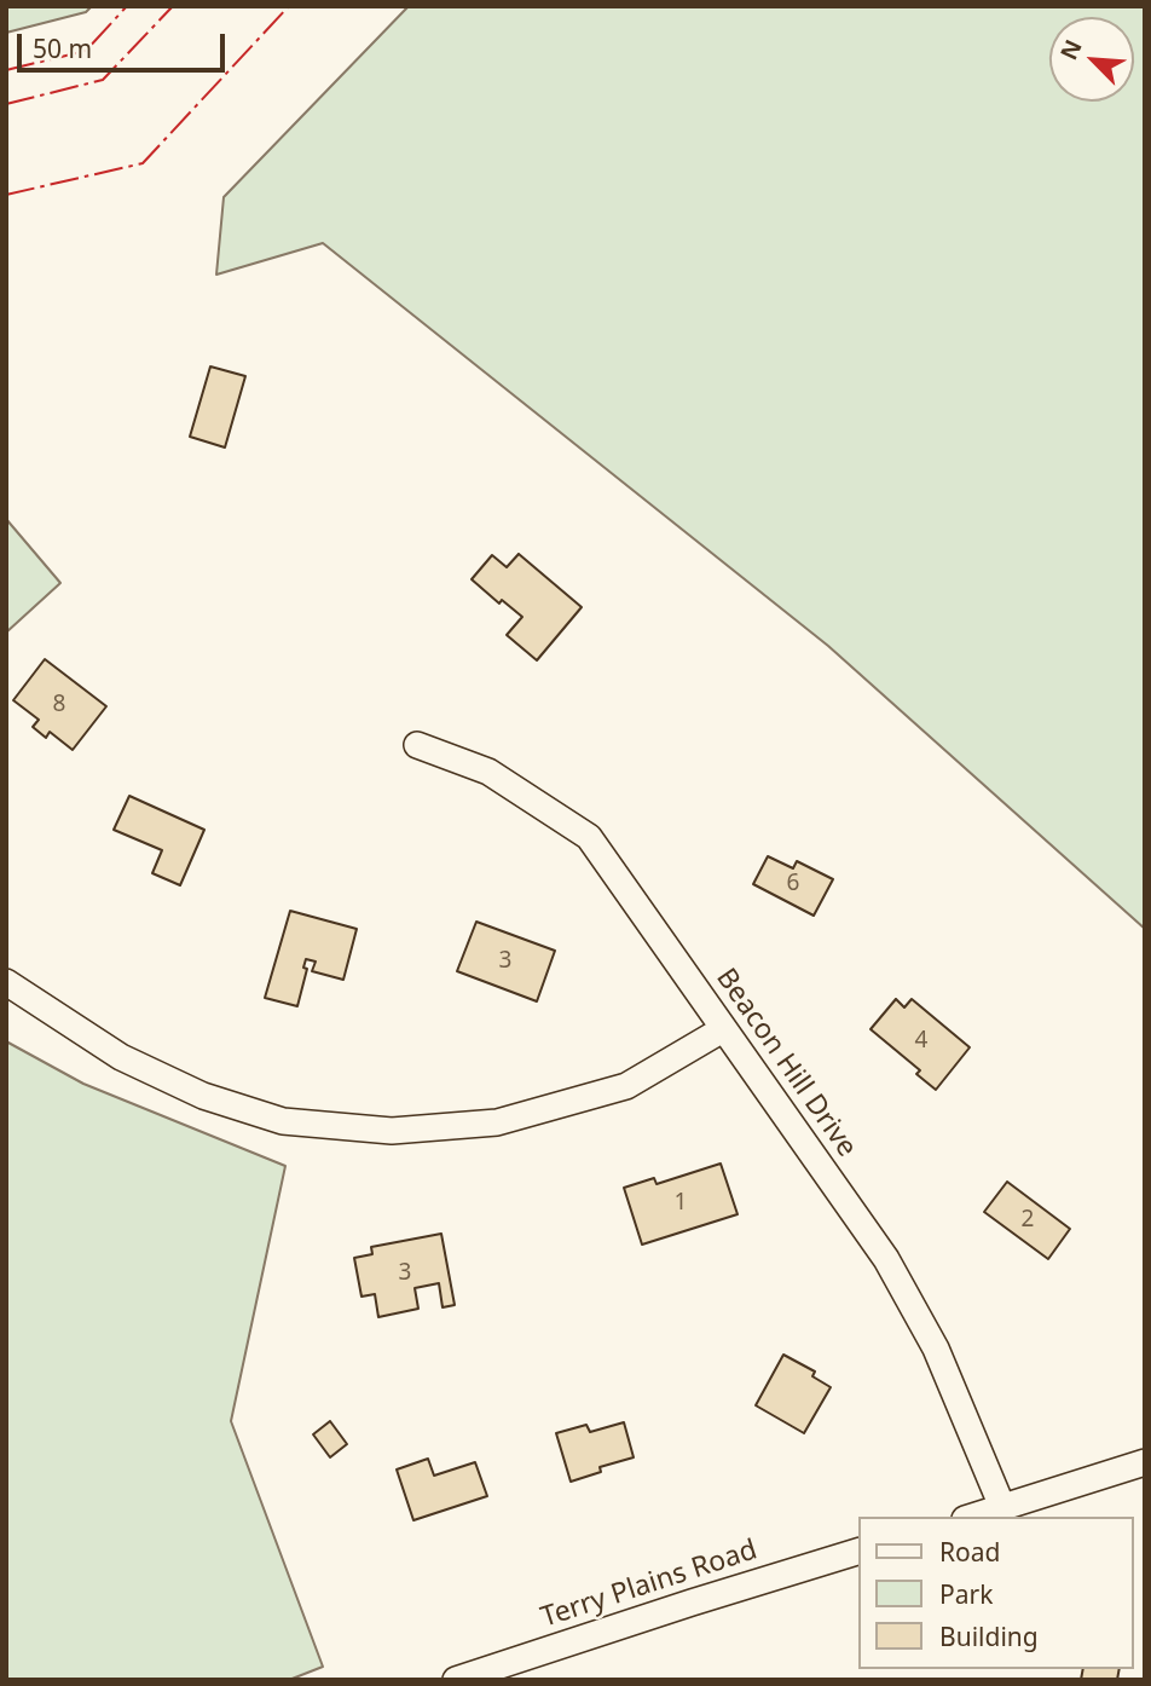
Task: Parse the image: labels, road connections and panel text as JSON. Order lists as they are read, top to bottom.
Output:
{
  "streets": {
    "street": ["Beacon Hill Drive", "Terry Plains Road"]
  },
  "house_numbers": [
    "8",
    "6",
    "3",
    "4",
    "1",
    "2",
    "3"
  ],
  "legend": ["Road", "Park", "Building"],
  "scale_bar": "50 m",
  "north": "top left"
}
